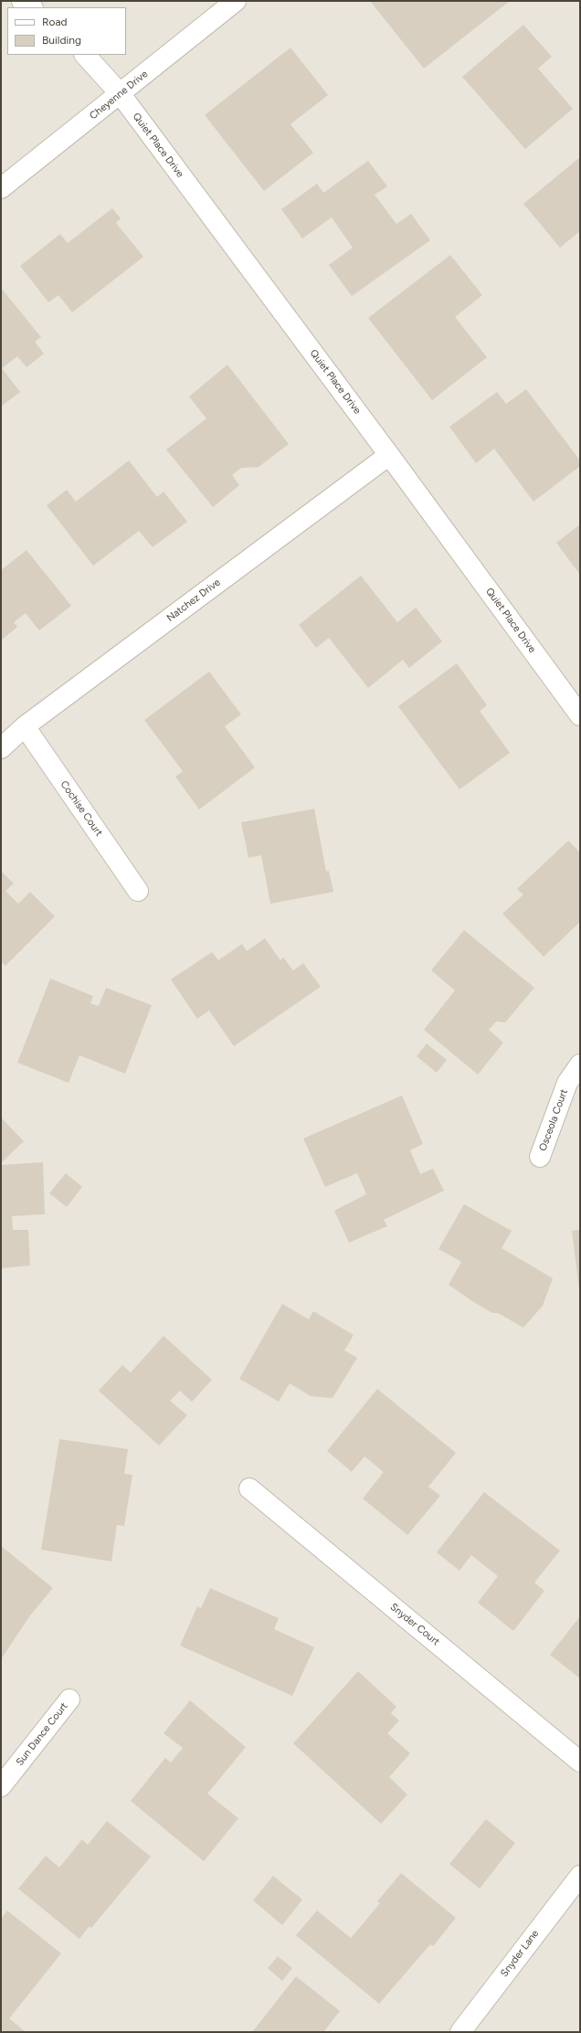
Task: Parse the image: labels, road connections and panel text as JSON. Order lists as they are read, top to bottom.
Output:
{
  "streets": {
    "street": [
      "Cheyenne Drive",
      "Quiet Place Drive",
      "Natchez Drive",
      "Cochise Court",
      "Osceola Court",
      "Snyder Court",
      "Sun Dance Court",
      "Snyder Lane"
    ]
  },
  "crossings": [
    ["Cheyenne Drive", "Quiet Place Drive"],
    ["Quiet Place Drive", "Natchez Drive"],
    ["Natchez Drive", "Cochise Court"]
  ],
  "legend": ["Road", "Building"]
}
